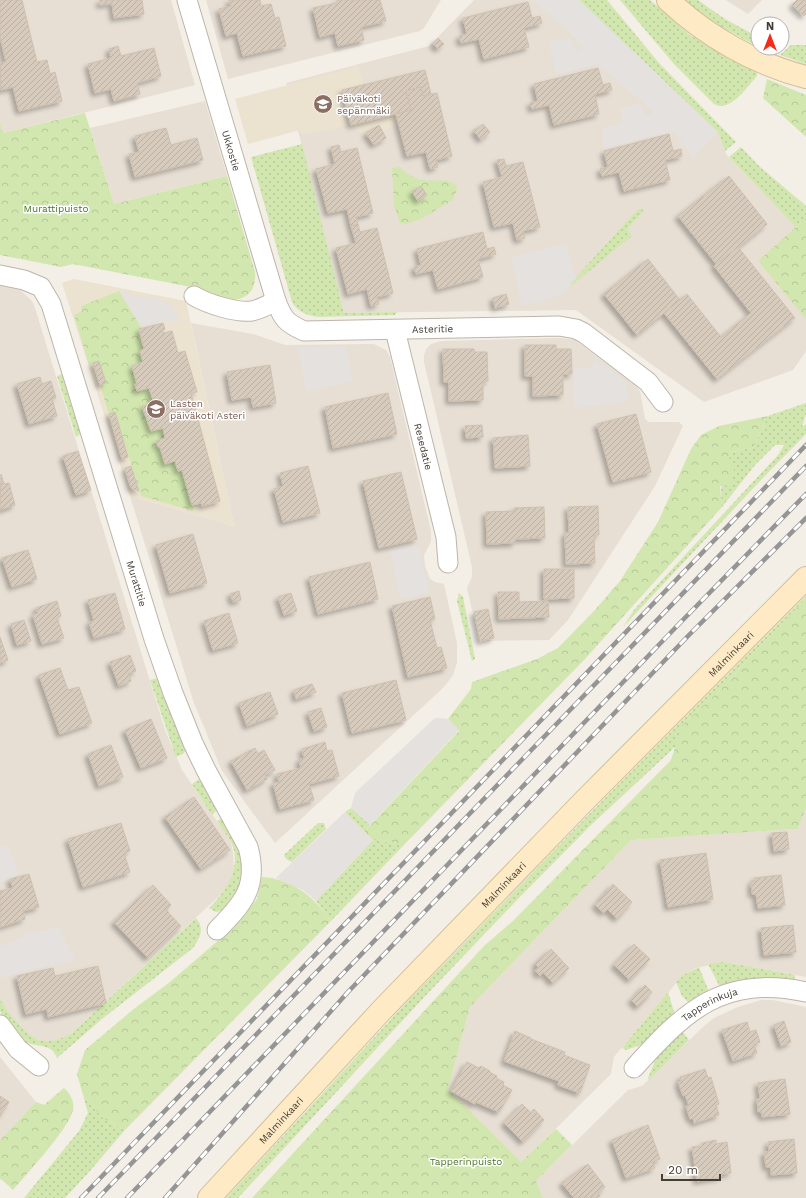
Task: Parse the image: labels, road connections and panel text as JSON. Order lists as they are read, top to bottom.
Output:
{
  "streets": {
    "main road": ["Malminkaari"],
    "street": [
      "Ukkostie",
      "Asteritie",
      "Resedatie",
      "Murattitie",
      "Tapperinkuja"
    ]
  },
  "crossings": [
    ["Ukkostie", "Asteritie"],
    ["Asteritie", "Resedatie"]
  ],
  "parks": ["Murattipuisto", "Tapperinpuisto"],
  "places": {
    "school or university": ["Päiväkoti sepänmäki", "Lasten päiväkoti Asteri"]
  },
  "scale_bar": "20 m",
  "north": "top"
}
